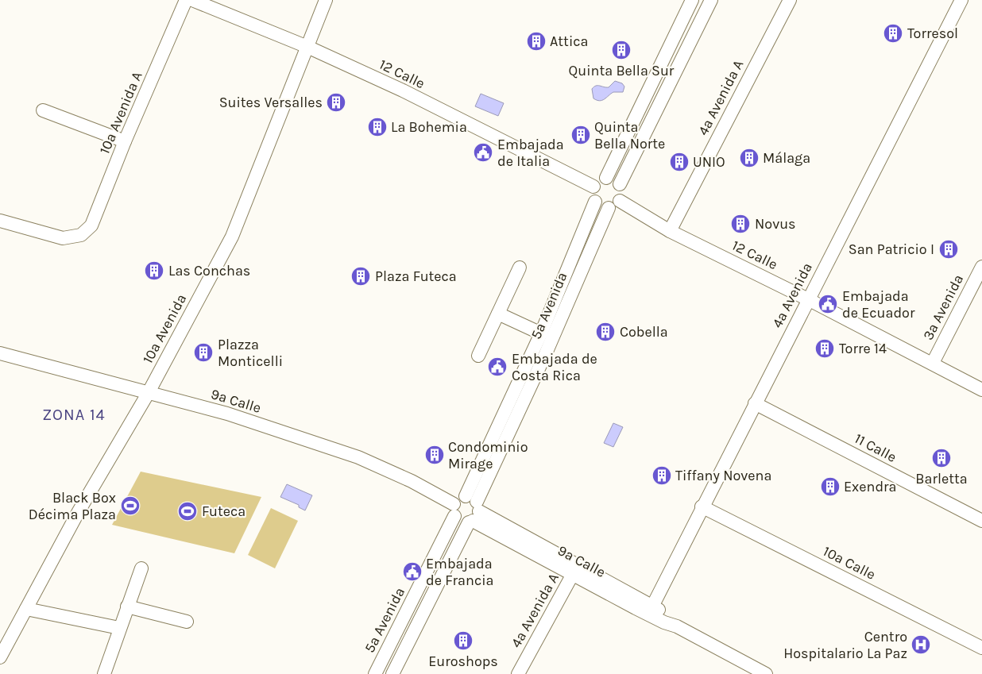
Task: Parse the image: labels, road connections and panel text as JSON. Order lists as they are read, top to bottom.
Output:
{
  "streets": {
    "street": [
      "12 Calle",
      "4a Avenida A",
      "10a Avenida A",
      "4a Avenida",
      "5a Avenida",
      "3a Avenida",
      "10a Avenida",
      "9a Calle",
      "11 Calle",
      "10a Calle"
    ]
  },
  "crossings": [
    ["12 Calle", "4a Avenida A"],
    ["12 Calle", "4a Avenida"],
    ["12 Calle", "5a Avenida"],
    ["12 Calle", "3a Avenida"],
    ["12 Calle", "10a Avenida"],
    ["4a Avenida A", "9a Calle"],
    ["4a Avenida", "9a Calle"],
    ["4a Avenida", "11 Calle"],
    ["4a Avenida", "10a Calle"],
    ["5a Avenida", "9a Calle"],
    ["10a Avenida", "9a Calle"]
  ],
  "districts": ["ZONA 14"],
  "places": {
    "building": [
      "Torresol",
      "Attica",
      "Quinta Bella Sur",
      "Suites Versalles",
      "La Bohemia",
      "Quinta Bella Norte",
      "Málaga",
      "UNIO",
      "Novus",
      "San Patricio I",
      "Las Conchas",
      "Plaza Futeca",
      "Cobella",
      "Torre 14",
      "Plazza Monticelli",
      "Condominio Mirage",
      "Barletta",
      "Tiffany Novena",
      "Exendra",
      "Euroshops"
    ],
    "public building": [
      "Embajada de Italia",
      "Embajada de Ecuador",
      "Embajada de Costa Rica",
      "Embajada de Francia"
    ],
    "sports": ["Black Box Décima Plaza", "Futeca"],
    "hospital": ["Centro Hospitalario La Paz"]
  }
}
